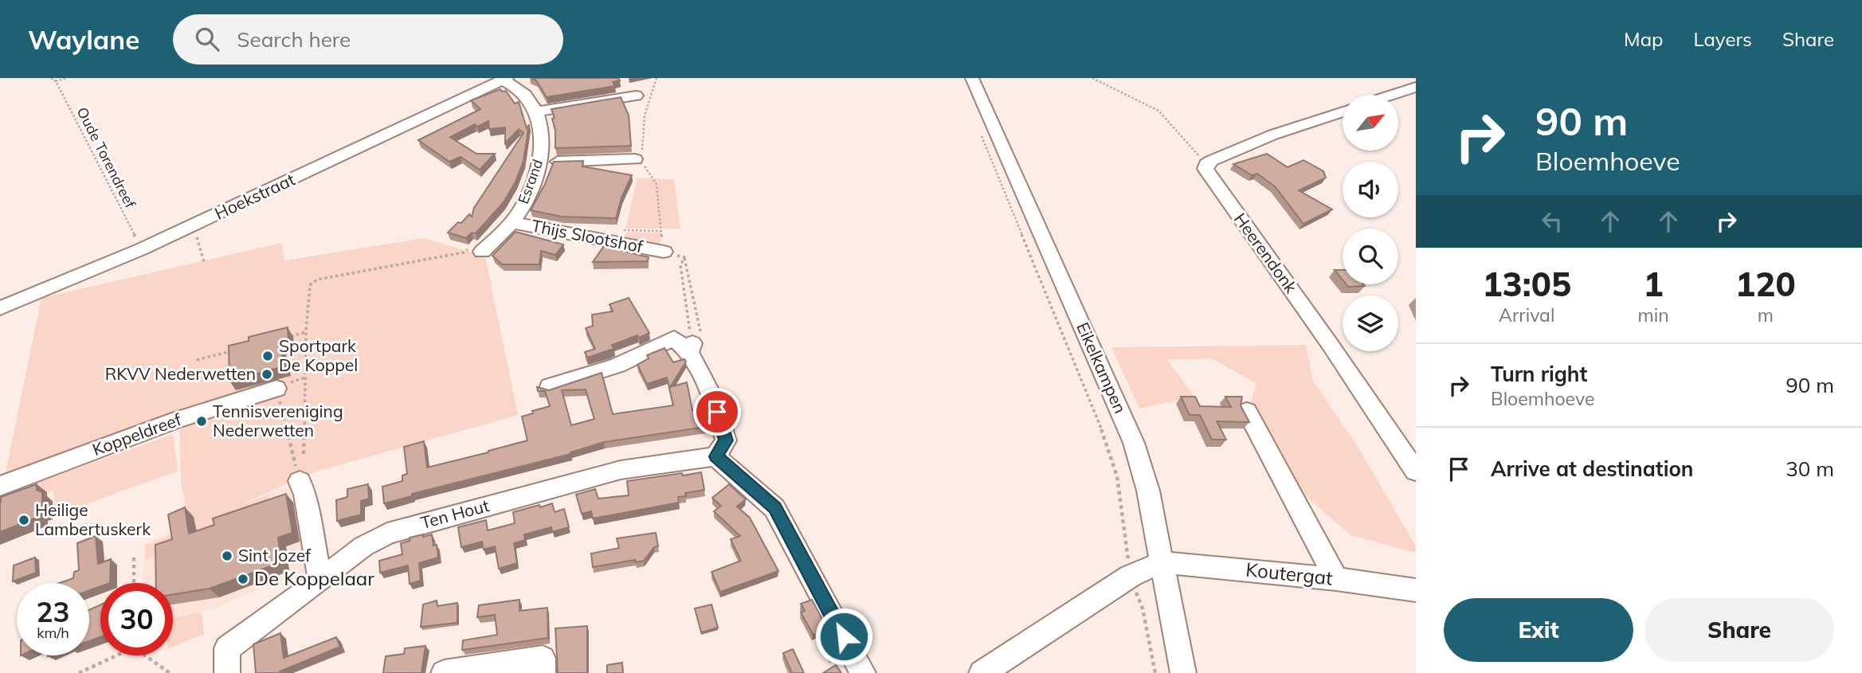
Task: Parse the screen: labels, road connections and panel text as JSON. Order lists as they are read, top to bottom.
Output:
{
  "streets": {
    "street": [
      "Esrand",
      "Hoekstraat",
      "Thijs Slootshof",
      "Heerendonk",
      "Eikelkampen",
      "Koppeldreef",
      "Ten Hout",
      "Koutergat"
    ],
    "path": ["Oude Torendreef"]
  },
  "crossings": [
    ["Oude Torendreef", "Hoekstraat"],
    ["Esrand", "Hoekstraat"],
    ["Esrand", "Thijs Slootshof"],
    ["Eikelkampen", "Koutergat"]
  ],
  "places": [
    "Sportpark De Koppel",
    "RKVV Nederwetten",
    "Tennisvereniging Nederwetten",
    "Heilige Lambertuskerk",
    "Sint Jozef",
    "De Koppelaar"
  ],
  "north": "top right",
  "page": {
    "header": "Waylane",
    "search": "Search here",
    "nav": ["Map", "Layers", "Share"],
    "turn": ["90 m", "Bloemhoeve"],
    "eta": [
      "13:05",
      "Arrival",
      "1",
      "min",
      "120",
      "m"
    ],
    "list": [
      {
        "name": "Turn right",
        "note": "Bloemhoeve",
        "value": "90 m"
      },
      {
        "name": "Arrive at destination",
        "value": "30 m"
      }
    ],
    "speed": "23 km/h",
    "limit": "30",
    "buttons": ["Exit", "Share"]
  }
}
